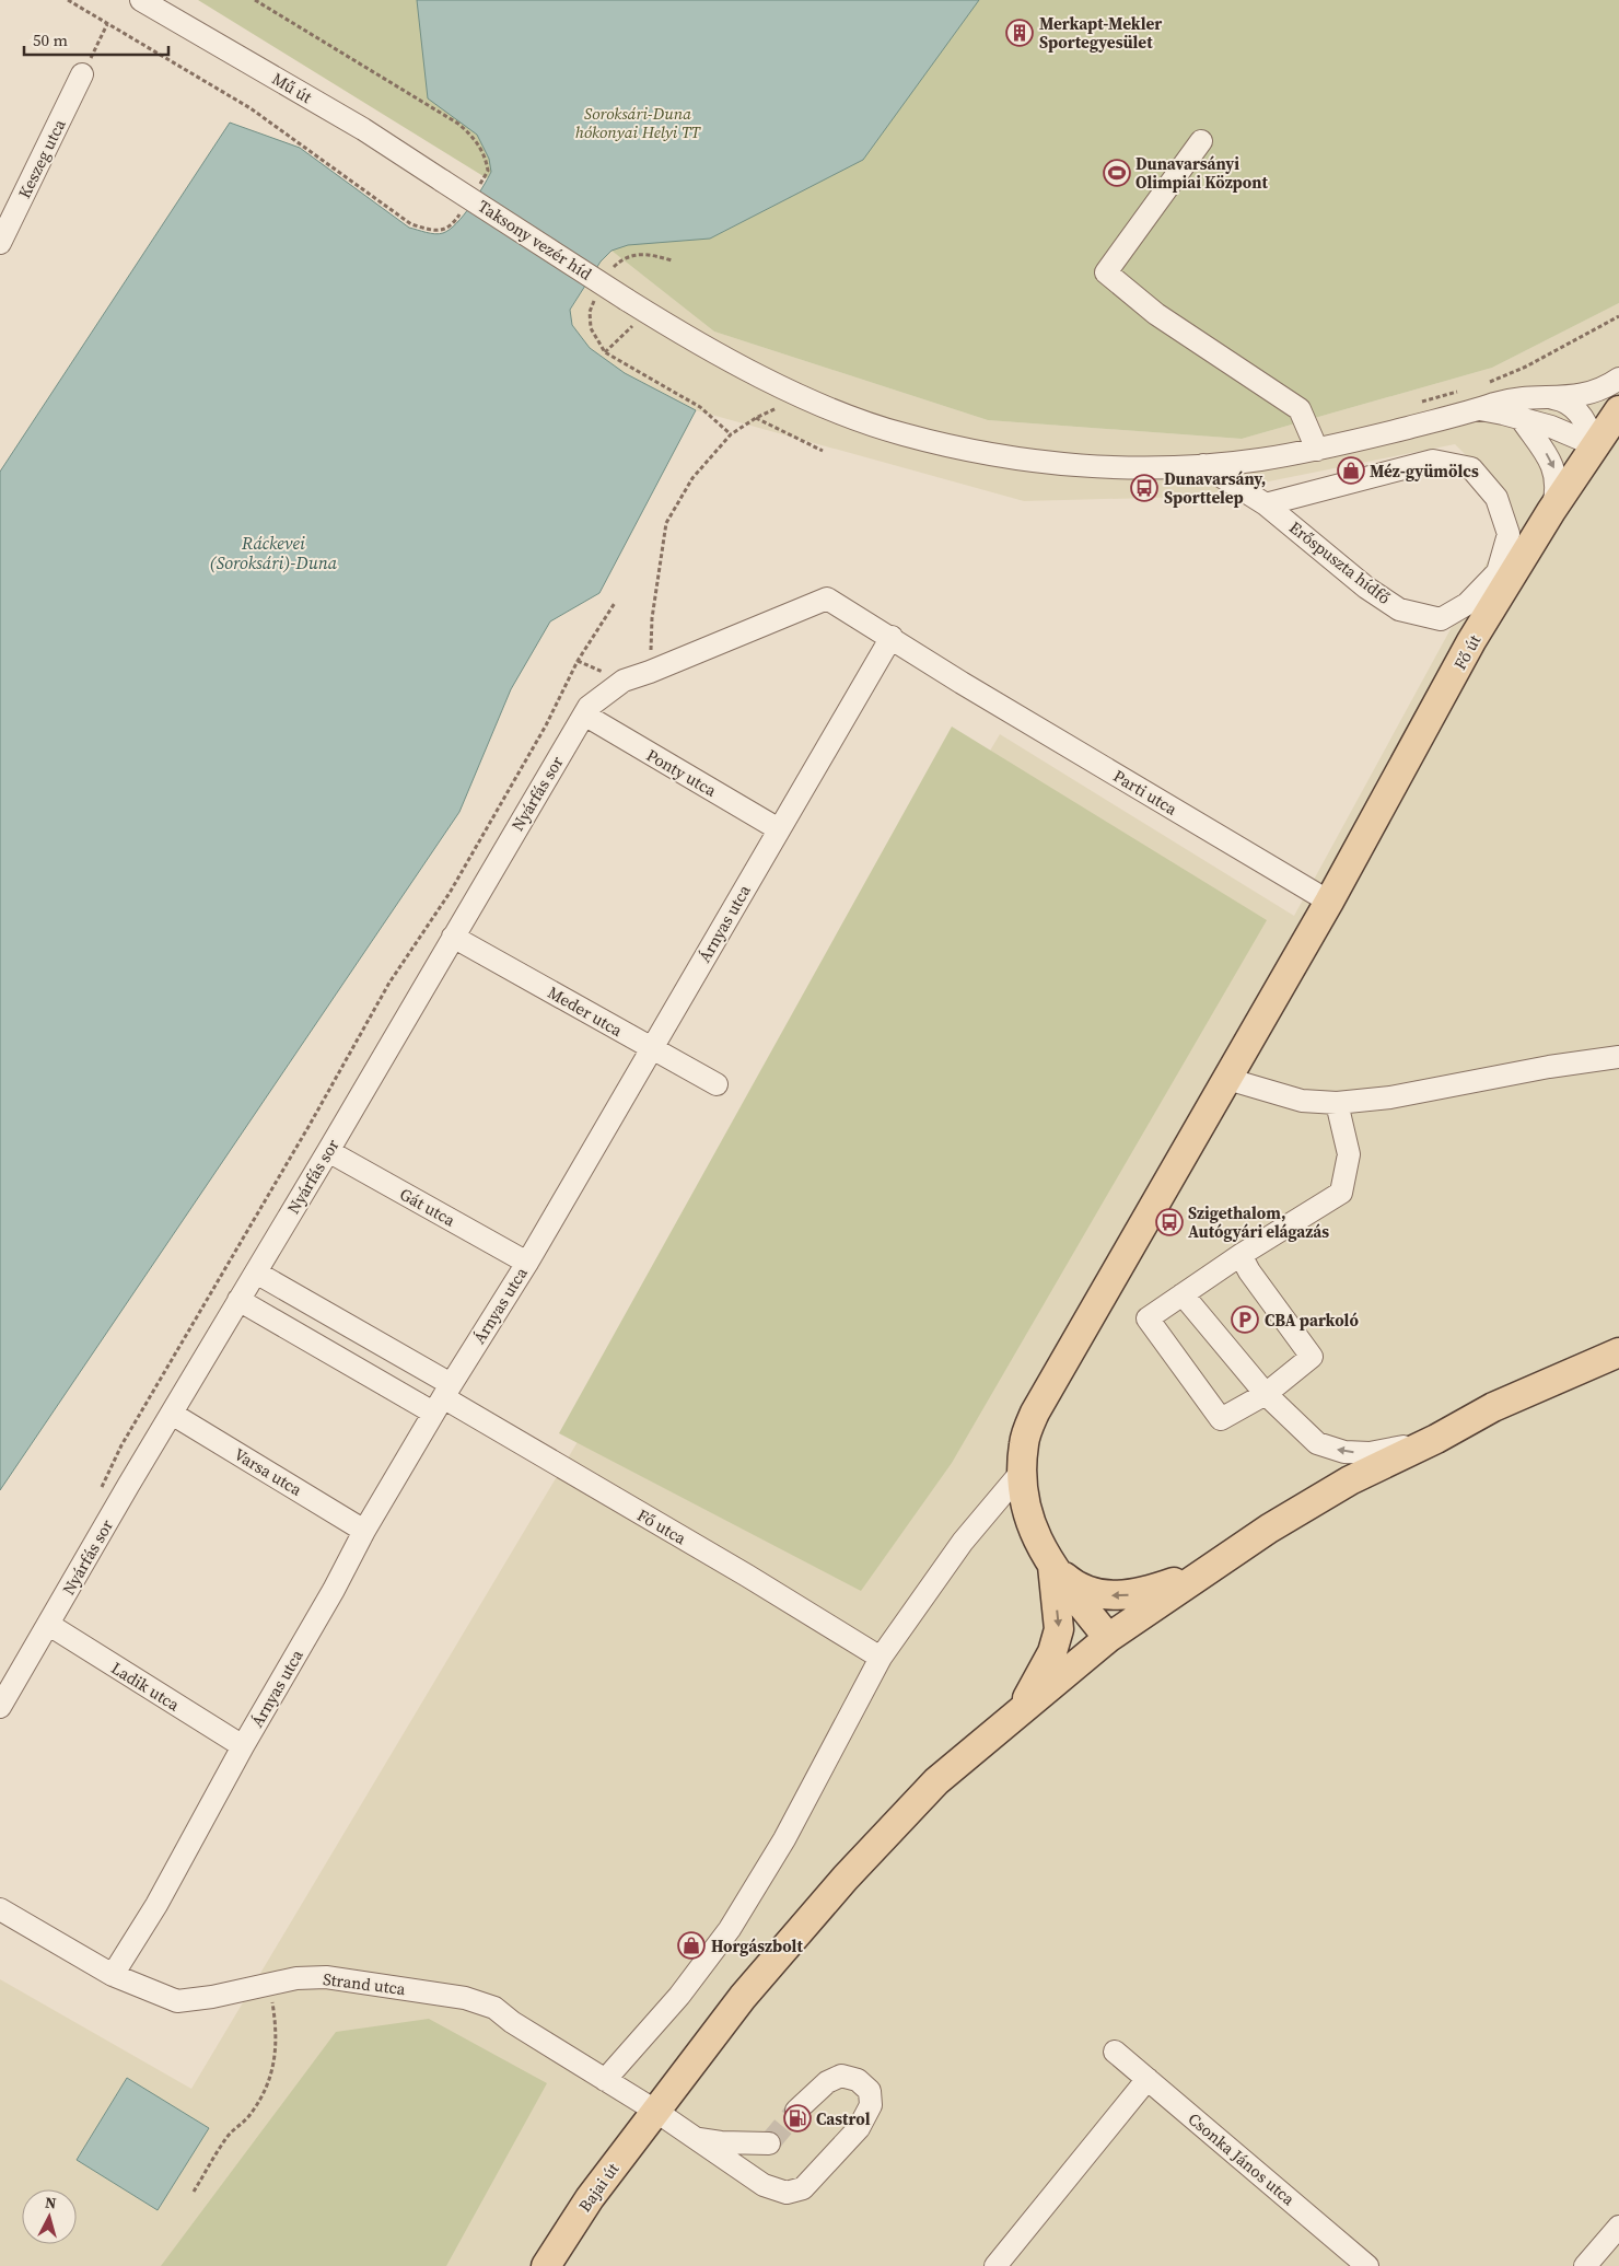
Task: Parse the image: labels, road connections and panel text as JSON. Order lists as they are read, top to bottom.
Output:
{
  "streets": {
    "main road": ["Fő út", "Bajai út"],
    "street": [
      "Mű út",
      "Keszeg utca",
      "Taksony vezér híd",
      "Erőspuszta hídfő",
      "Ponty utca",
      "Parti utca",
      "Nyárfás sor",
      "Árnyas utca",
      "Meder utca",
      "Gát utca",
      "Varsa utca",
      "Fő utca",
      "Ladik utca",
      "Strand utca",
      "Csonka János utca"
    ]
  },
  "crossings": [
    ["Mű út", "Taksony vezér híd"],
    ["Taksony vezér híd", "Erőspuszta hídfő"],
    ["Fő út", "Parti utca"],
    ["Ponty utca", "Nyárfás sor"],
    ["Ponty utca", "Árnyas utca"],
    ["Parti utca", "Nyárfás sor"],
    ["Parti utca", "Árnyas utca"],
    ["Nyárfás sor", "Árnyas utca"],
    ["Nyárfás sor", "Meder utca"],
    ["Nyárfás sor", "Gát utca"],
    ["Nyárfás sor", "Varsa utca"],
    ["Nyárfás sor", "Fő utca"],
    ["Nyárfás sor", "Ladik utca"],
    ["Árnyas utca", "Meder utca"],
    ["Árnyas utca", "Gát utca"],
    ["Árnyas utca", "Varsa utca"],
    ["Árnyas utca", "Fő utca"],
    ["Árnyas utca", "Ladik utca"],
    ["Árnyas utca", "Strand utca"],
    ["Strand utca", "Bajai út"]
  ],
  "water": ["Ráckevei (Soroksári)-Duna"],
  "parks": ["Soroksári-Duna hókonyai Helyi TT"],
  "places": {
    "building": ["Merkapt-Mekler Sportegyesület"],
    "sports": ["Dunavarsányi Olimpiai Központ"],
    "shop": ["Méz-gyümölcs", "Horgászbolt"],
    "bus stop": ["Dunavarsány, Sporttelep", "Szigethalom, Autógyári elágazás"],
    "parking": ["CBA parkoló"],
    "fuel station": ["Castrol"]
  },
  "scale_bar": "50 m",
  "north": "top"
}
